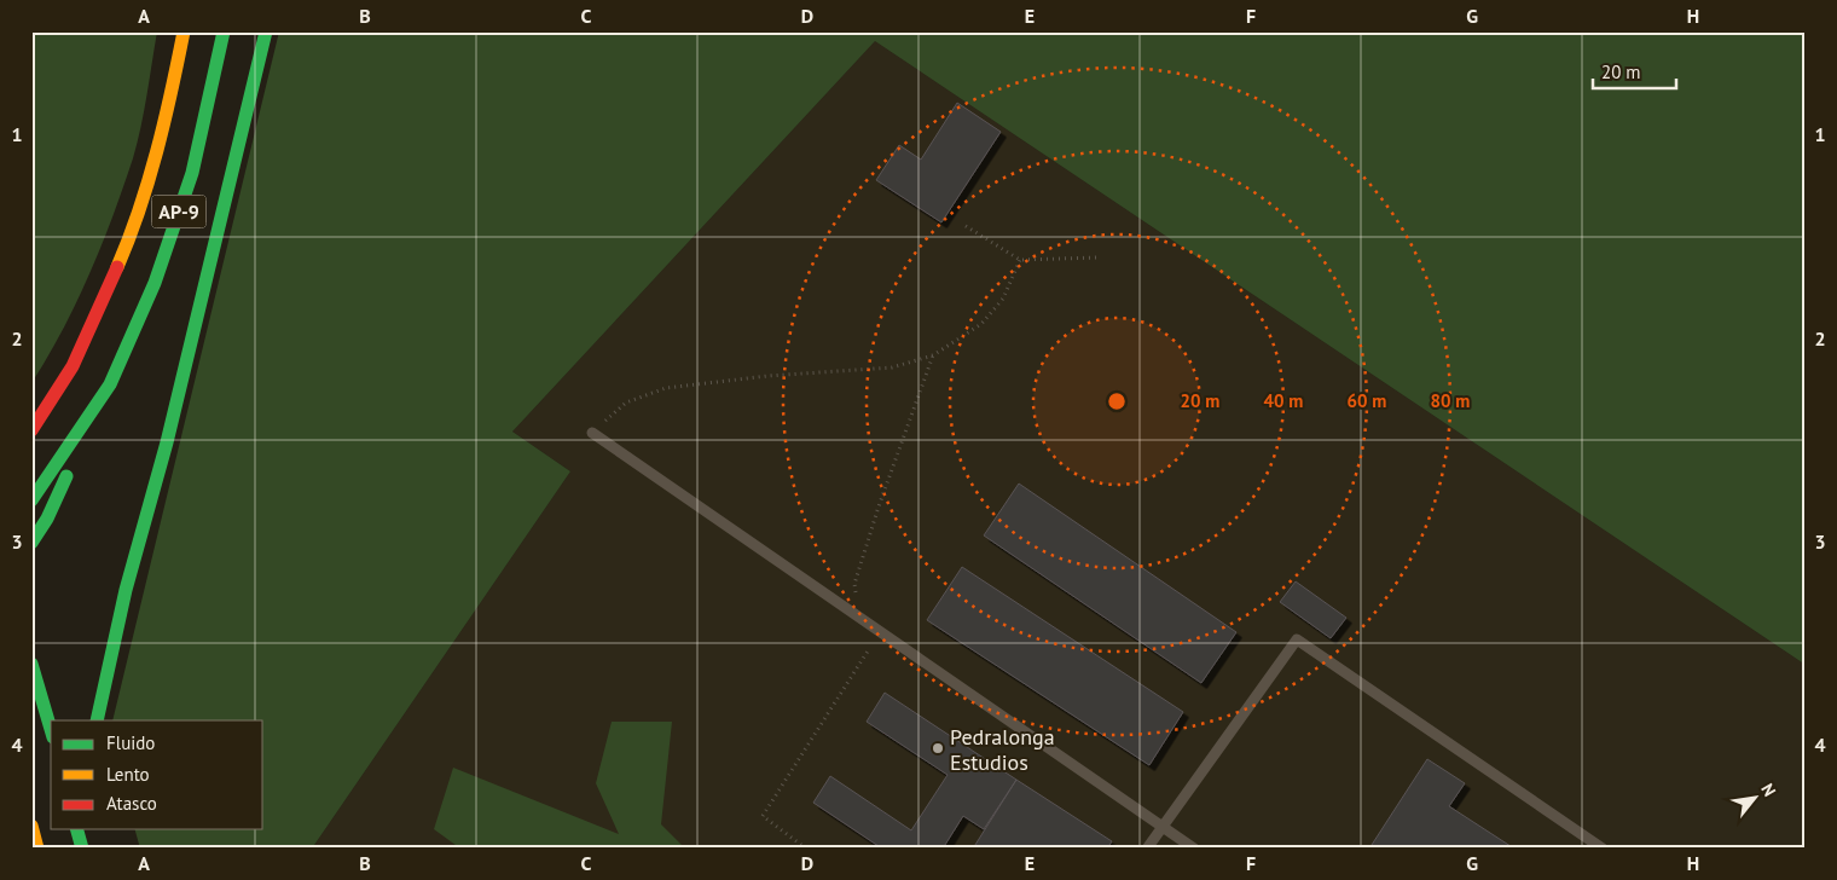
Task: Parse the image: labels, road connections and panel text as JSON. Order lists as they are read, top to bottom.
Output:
{
  "streets": {
    "main road": ["AP-9"]
  },
  "places": ["Pedralonga Estudios"],
  "legend": ["Fluido", "Lento", "Atasco"],
  "scale_bar": "20 m",
  "north": "top right",
  "grid": {
    "columns": [
      "A",
      "B",
      "C",
      "D",
      "E",
      "F",
      "G",
      "H"
    ],
    "rows": [
      "1",
      "2",
      "3",
      "4"
    ]
  },
  "rings": [
    "20 m",
    "40 m",
    "60 m",
    "80 m"
  ]
}
